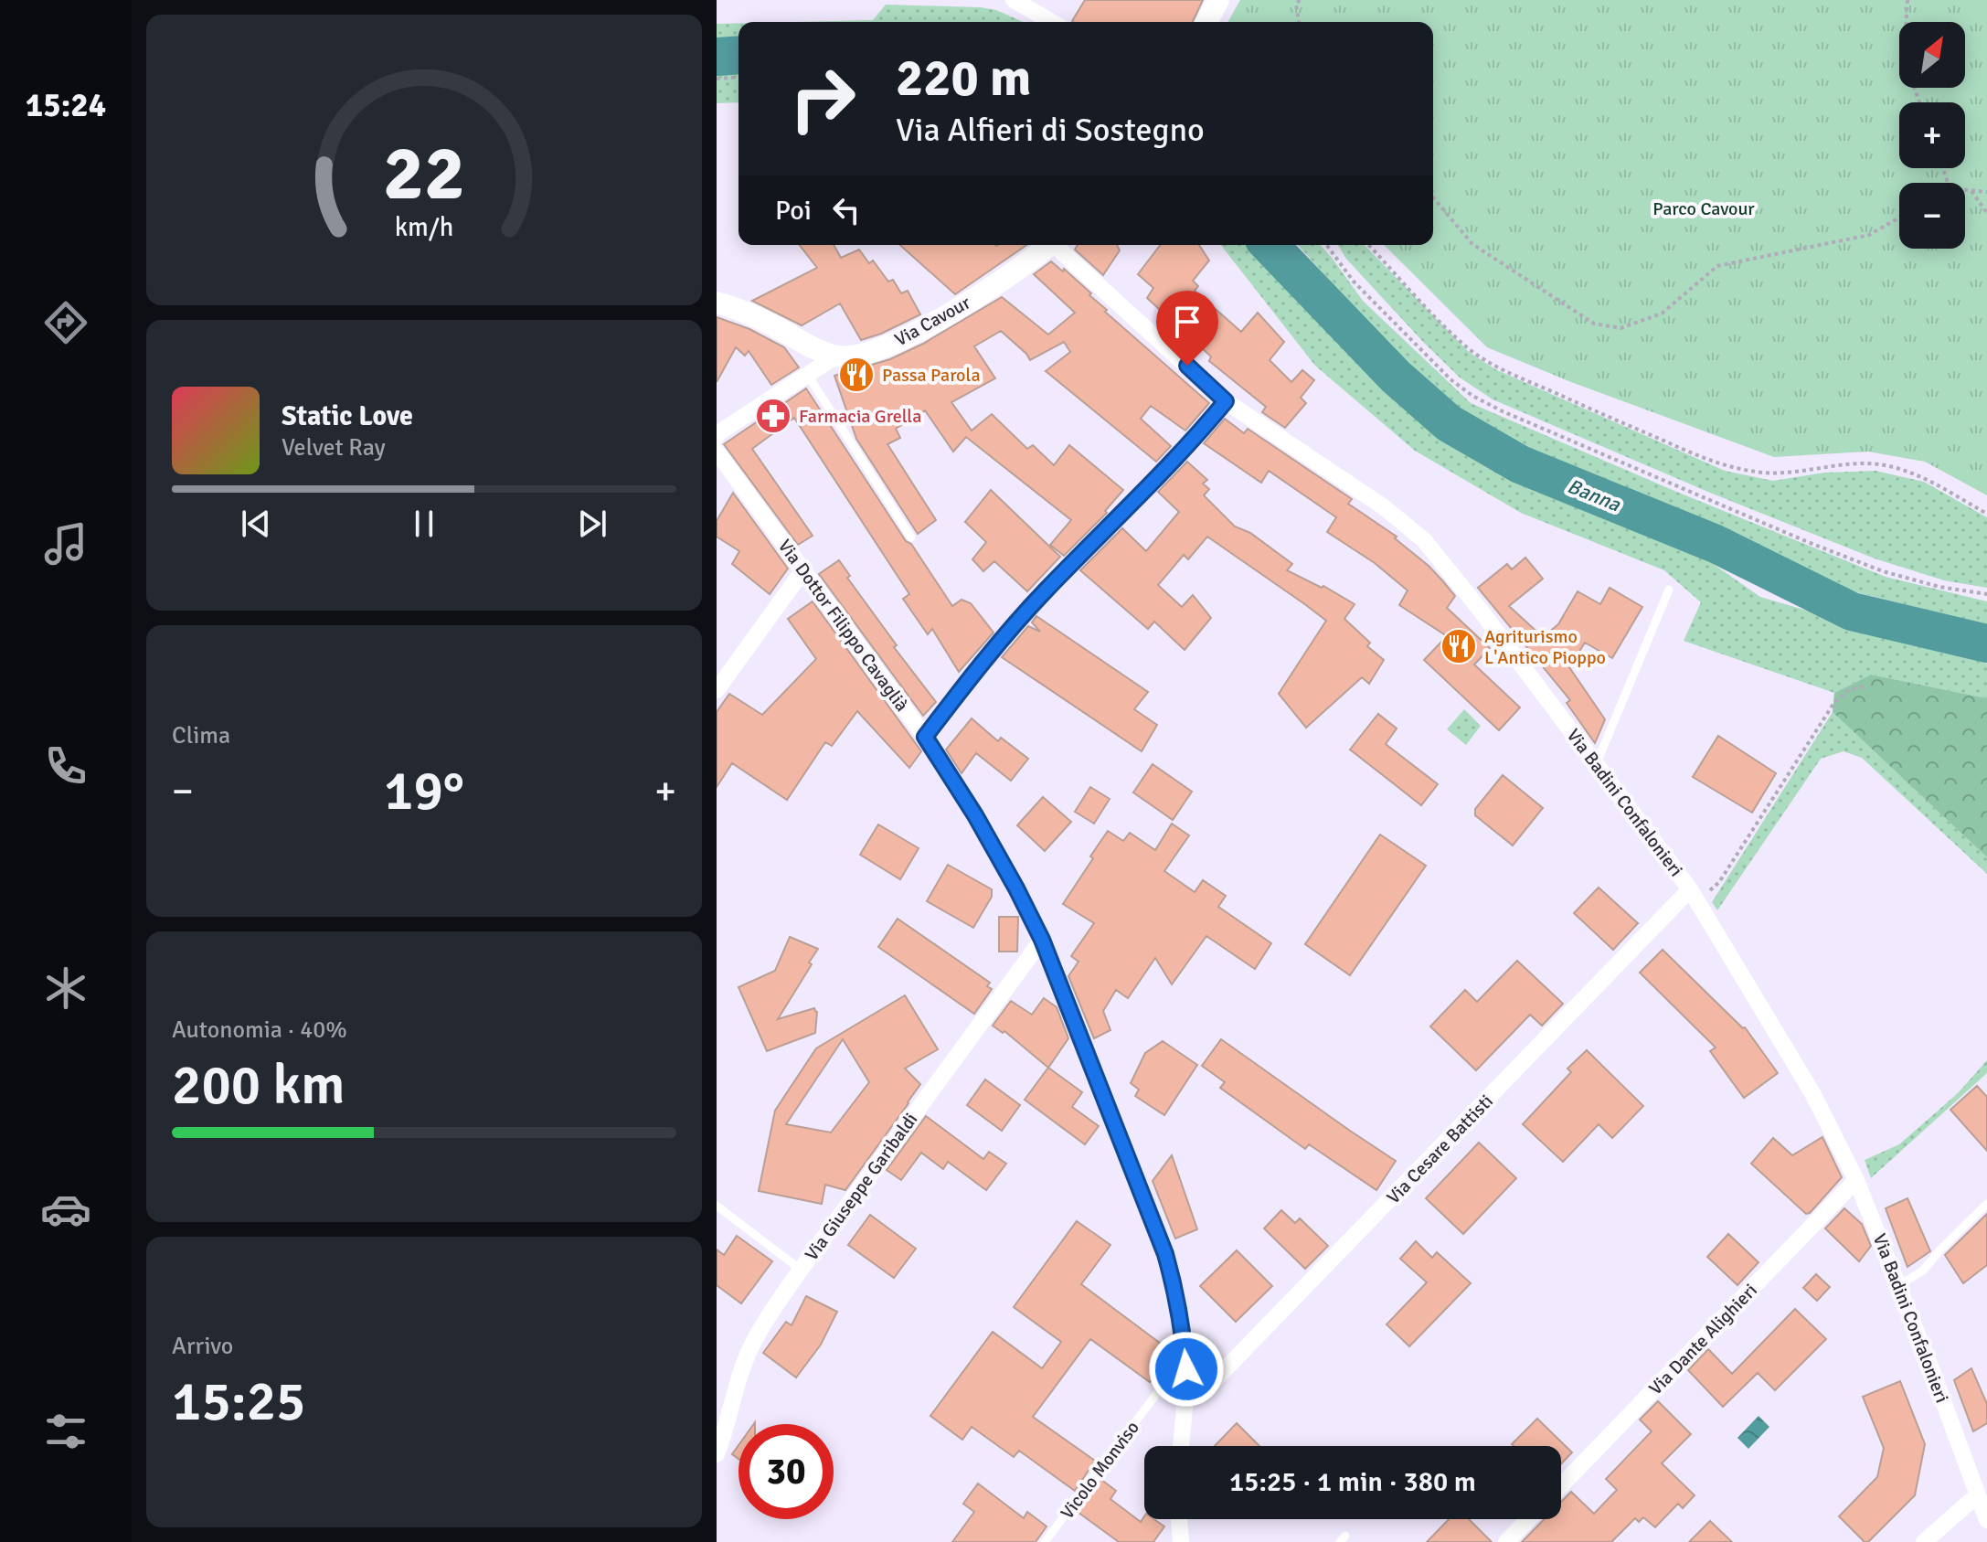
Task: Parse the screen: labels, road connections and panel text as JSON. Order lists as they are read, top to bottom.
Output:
{
  "streets": {
    "street": [
      "Via Cavour",
      "Via Dottor Filippo Cavaglià",
      "Via Badini Confalonieri",
      "Via Cesare Battisti",
      "Via Giuseppe Garibaldi",
      "Via Dante Alighieri"
    ],
    "lane": ["Vicolo Monviso"]
  },
  "crossings": [
    ["Via Dottor Filippo Cavaglià", "Via Cesare Battisti"],
    ["Via Dottor Filippo Cavaglià", "Via Giuseppe Garibaldi"],
    ["Via Dottor Filippo Cavaglià", "Vicolo Monviso"],
    ["Via Badini Confalonieri", "Via Cesare Battisti"],
    ["Via Badini Confalonieri", "Via Dante Alighieri"]
  ],
  "water": ["Banna"],
  "parks": ["Parco Cavour"],
  "places": {
    "restaurant": ["Passa Parola", "Agriturismo L'Antico Pioppo"],
    "pharmacy": ["Farmacia Grella"]
  },
  "north": "top right",
  "page": {
    "tabs": "15:24",
    "map_buttons": ["+", "−"],
    "turn": ["220 m", "Via Alfieri di Sostegno"],
    "then": "Poi",
    "song": ["Static Love", "Velvet Ray"],
    "tile": [
      "Clima",
      ["Autonomia · 40%", "200 km"],
      ["Arrivo", "15:25"]
    ],
    "heat": ["−", "19°", "+"],
    "limit": "30",
    "trip": "15:25 · 1 min · 380 m",
    "gauge": ["22", "km/h"]
  }
}
